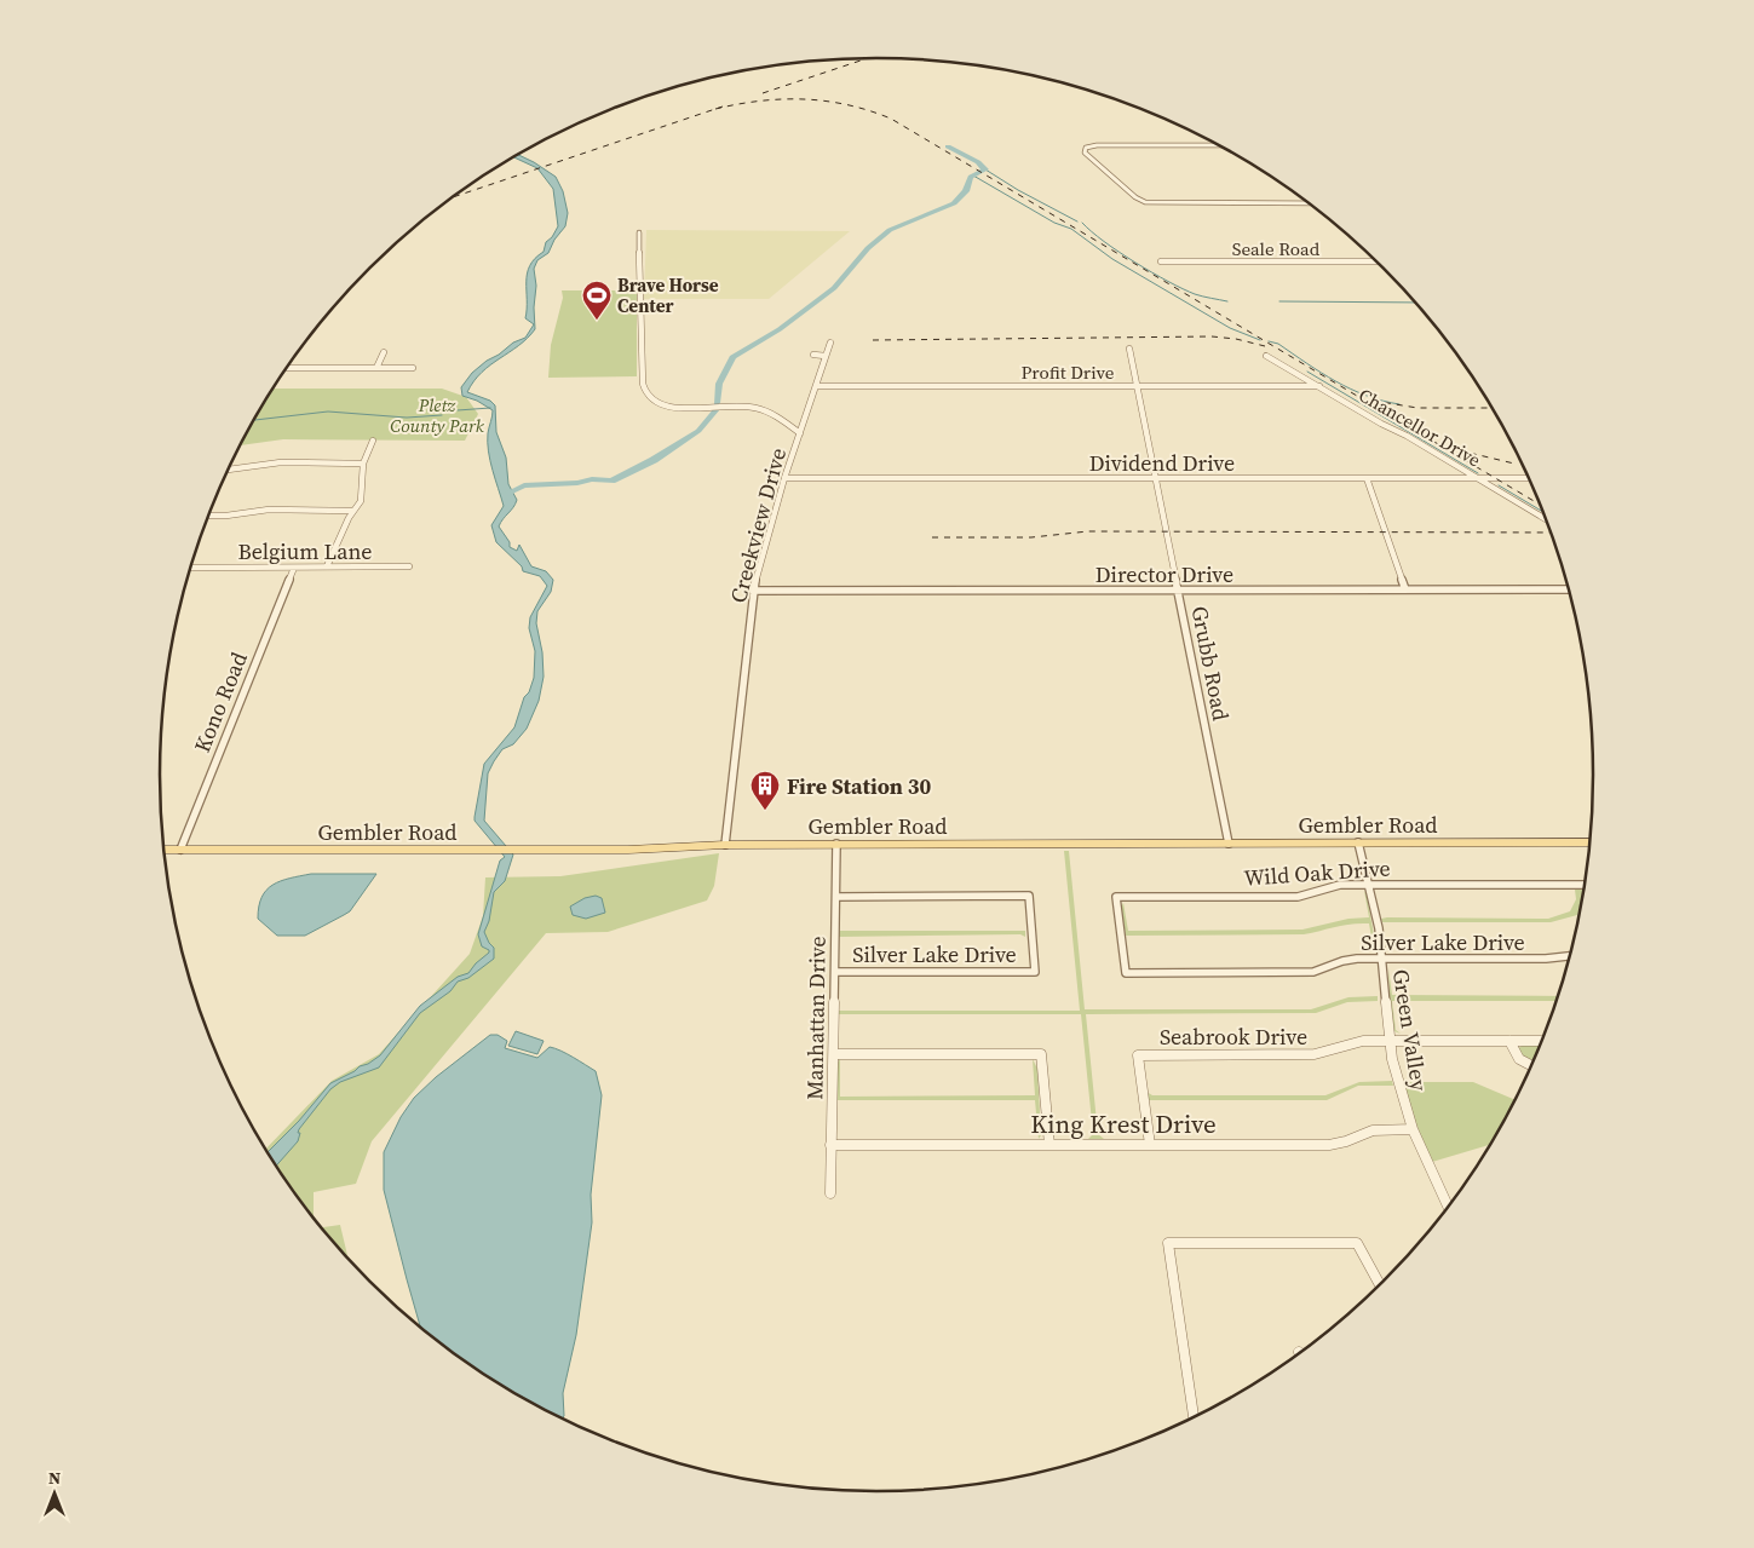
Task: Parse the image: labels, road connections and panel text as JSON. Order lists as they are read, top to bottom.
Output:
{
  "streets": {
    "main road": ["Gembler Road"],
    "street": [
      "Seale Road",
      "Profit Drive",
      "Chancellor Drive",
      "Dividend Drive",
      "Creekview Drive",
      "Belgium Lane",
      "Director Drive",
      "Grubb Road",
      "Kono Road",
      "Wild Oak Drive",
      "Silver Lake Drive",
      "Manhattan Drive",
      "Green Valley",
      "Seabrook Drive",
      "King Krest Drive"
    ]
  },
  "crossings": [
    ["Profit Drive", "Chancellor Drive"],
    ["Profit Drive", "Grubb Road"],
    ["Chancellor Drive", "Dividend Drive"],
    ["Dividend Drive", "Creekview Drive"],
    ["Dividend Drive", "Grubb Road"],
    ["Creekview Drive", "Director Drive"],
    ["Creekview Drive", "Gembler Road"],
    ["Belgium Lane", "Kono Road"],
    ["Director Drive", "Grubb Road"],
    ["Grubb Road", "Gembler Road"],
    ["Kono Road", "Gembler Road"],
    ["Gembler Road", "Manhattan Drive"],
    ["Gembler Road", "Green Valley"],
    ["Wild Oak Drive", "Silver Lake Drive"],
    ["Wild Oak Drive", "Green Valley"],
    ["Silver Lake Drive", "Manhattan Drive"],
    ["Silver Lake Drive", "Green Valley"],
    ["Manhattan Drive", "King Krest Drive"],
    ["Green Valley", "Seabrook Drive"],
    ["Green Valley", "King Krest Drive"],
    ["Seabrook Drive", "King Krest Drive"]
  ],
  "parks": ["Pletz County Park"],
  "places": {
    "sports": ["Brave Horse Center"],
    "building": ["Fire Station 30"]
  },
  "north": "top"
}
